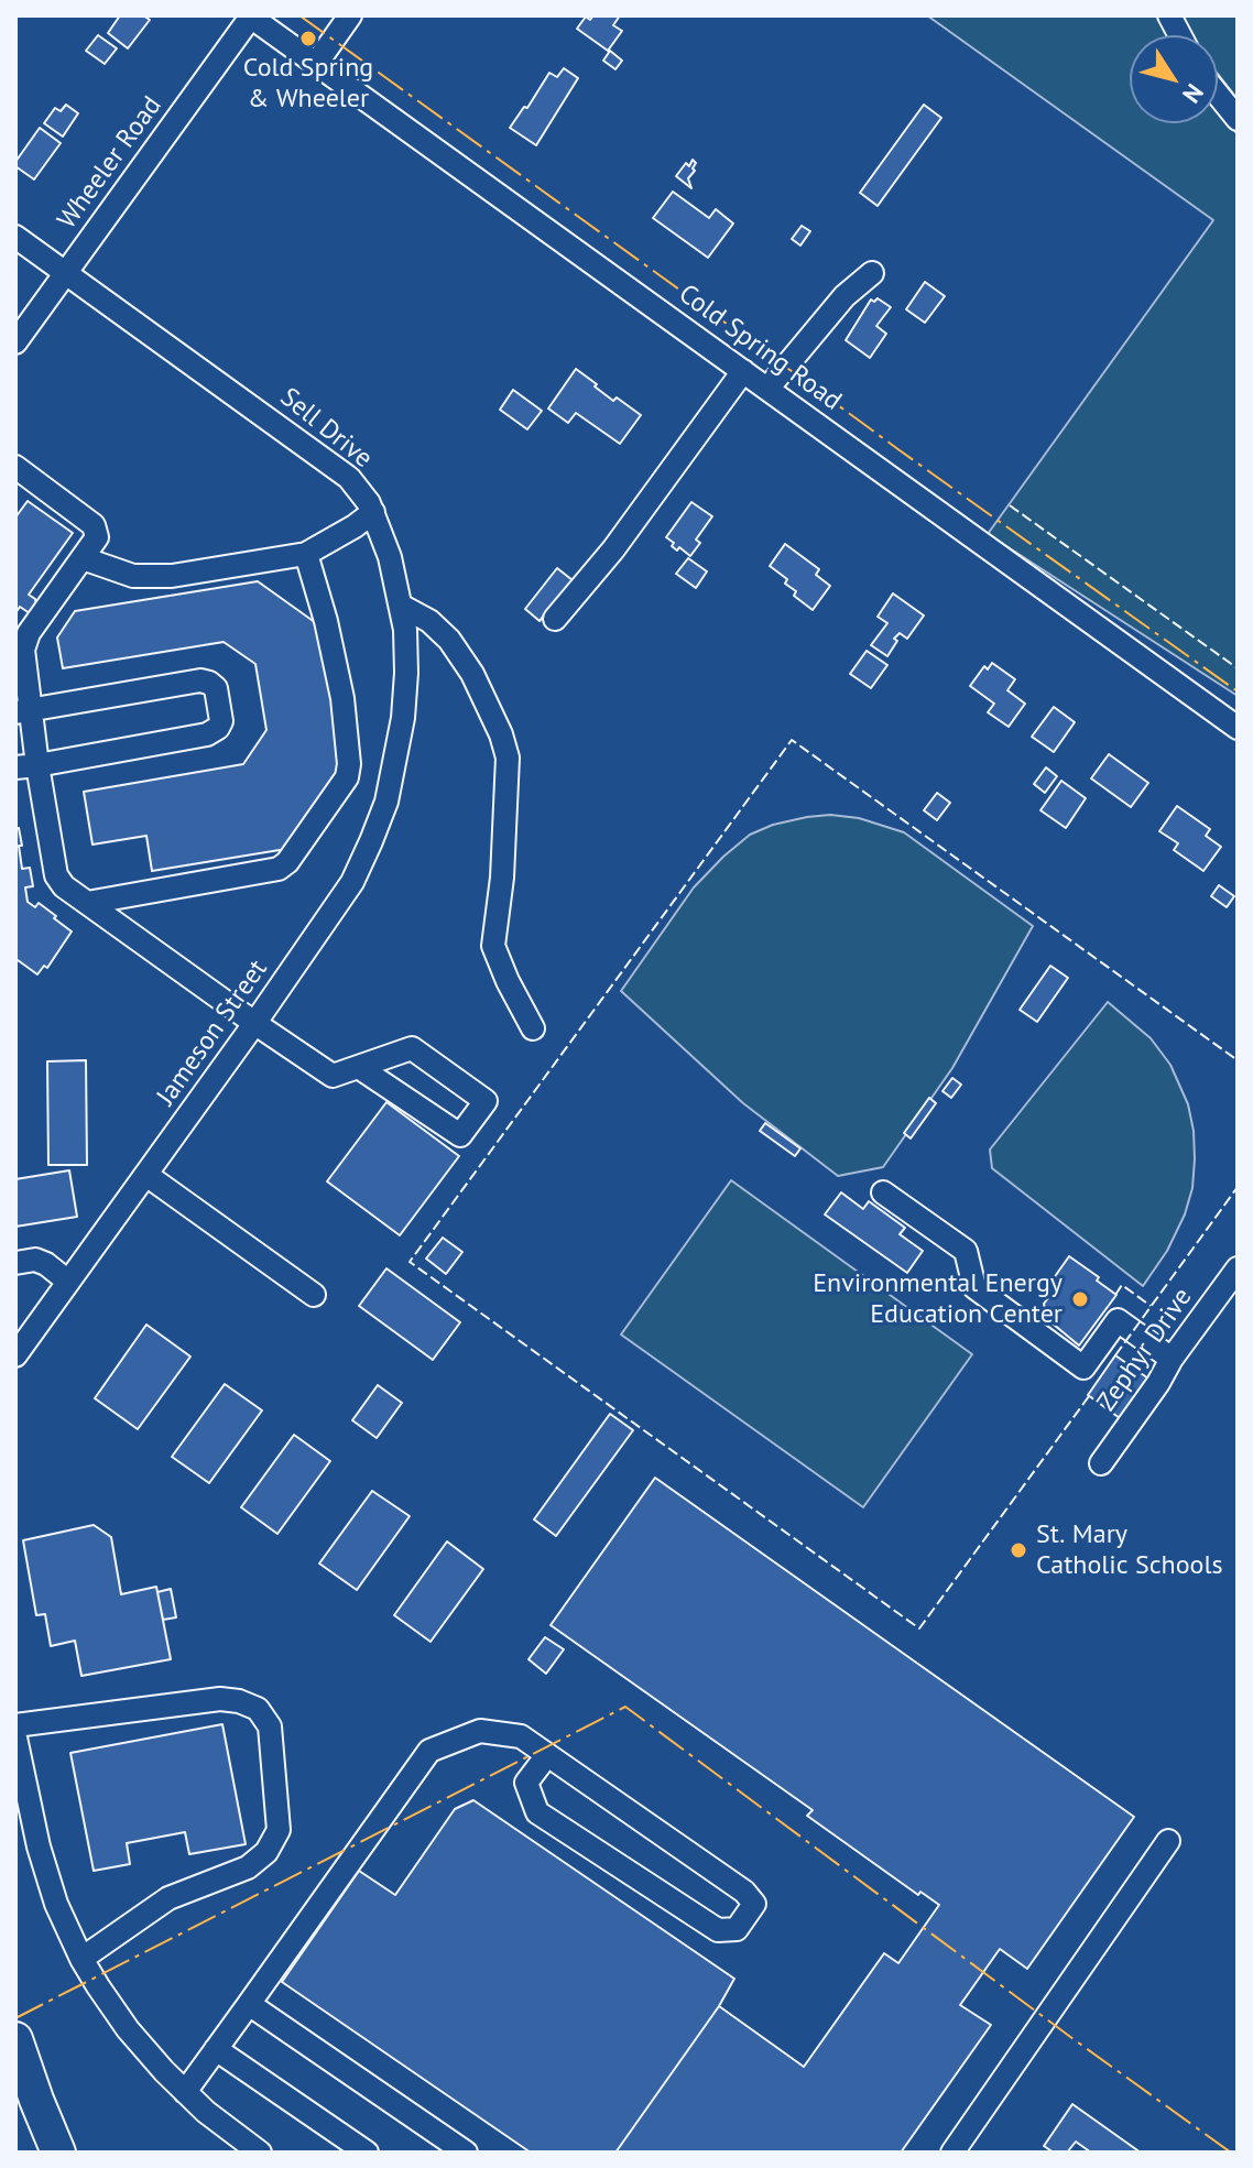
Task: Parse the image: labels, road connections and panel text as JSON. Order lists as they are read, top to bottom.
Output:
{
  "streets": {
    "street": [
      "Wheeler Road",
      "Cold Spring Road",
      "Sell Drive",
      "Jameson Street",
      "Zephyr Drive"
    ]
  },
  "crossings": [
    ["Wheeler Road", "Cold Spring Road"],
    ["Wheeler Road", "Sell Drive"],
    ["Sell Drive", "Jameson Street"]
  ],
  "places": ["Cold Spring & Wheeler", "Environmental Energy Education Center", "St. Mary Catholic Schools"],
  "north": "bottom right"
}
